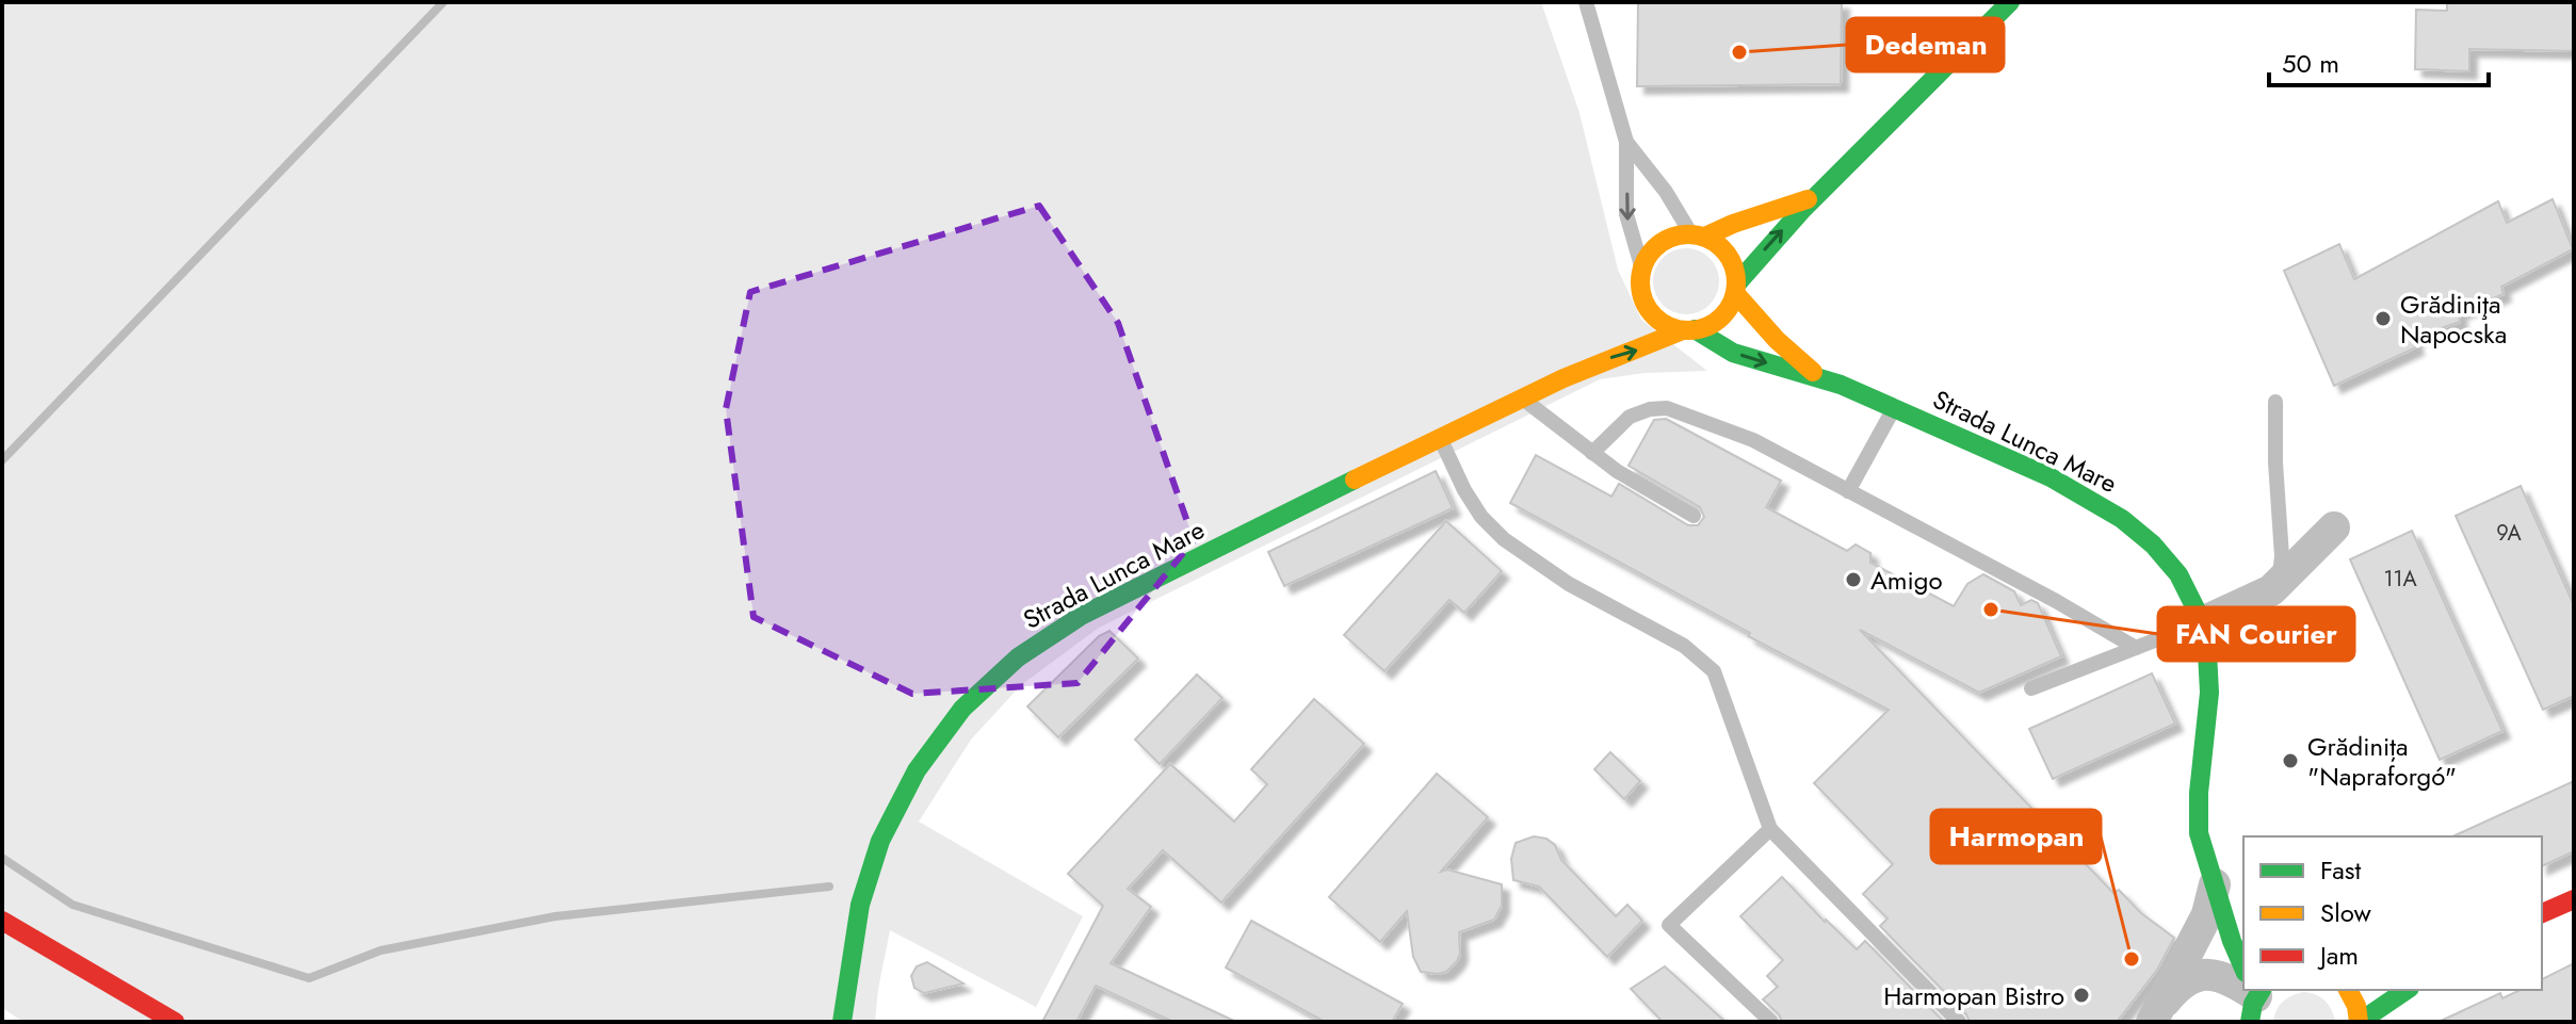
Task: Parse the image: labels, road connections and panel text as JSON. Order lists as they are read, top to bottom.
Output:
{
  "streets": {
    "main road": ["Strada Lunca Mare"]
  },
  "places": [
    "Dedeman",
    "Grădiniţa Napocska",
    "Amigo",
    "FAN Courier",
    "Grădinița \"Napraforgó\"",
    "Harmopan",
    "Harmopan Bistro"
  ],
  "house_numbers": ["9A", "11A"],
  "legend": ["Fast", "Slow", "Jam"],
  "scale_bar": "50 m"
}
